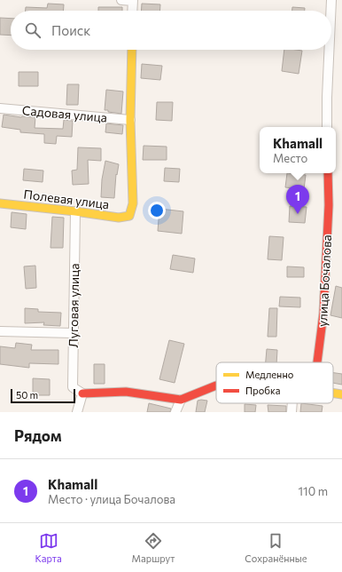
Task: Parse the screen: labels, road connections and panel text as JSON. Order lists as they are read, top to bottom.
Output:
{
  "streets": {
    "street": [
      "Садовая улица",
      "Полевая улица",
      "улица Бочалова",
      "Луговая улица"
    ]
  },
  "crossings": [
    ["Садовая улица", "Полевая улица"],
    ["Полевая улица", "Луговая улица"]
  ],
  "legend": ["Медленно", "Пробка"],
  "scale_bar": "50 m",
  "page": {
    "search": "Поиск",
    "popup": ["Khamall", "Место"],
    "pins": "1",
    "scale": "50 m",
    "heading": "Рядом",
    "list": [
      {
        "mark": "1",
        "name": "Khamall",
        "note": "Место · улица Бочалова",
        "value": "110 m"
      }
    ],
    "nav": ["Карта", "Маршрут", "Сохранённые"]
  }
}
